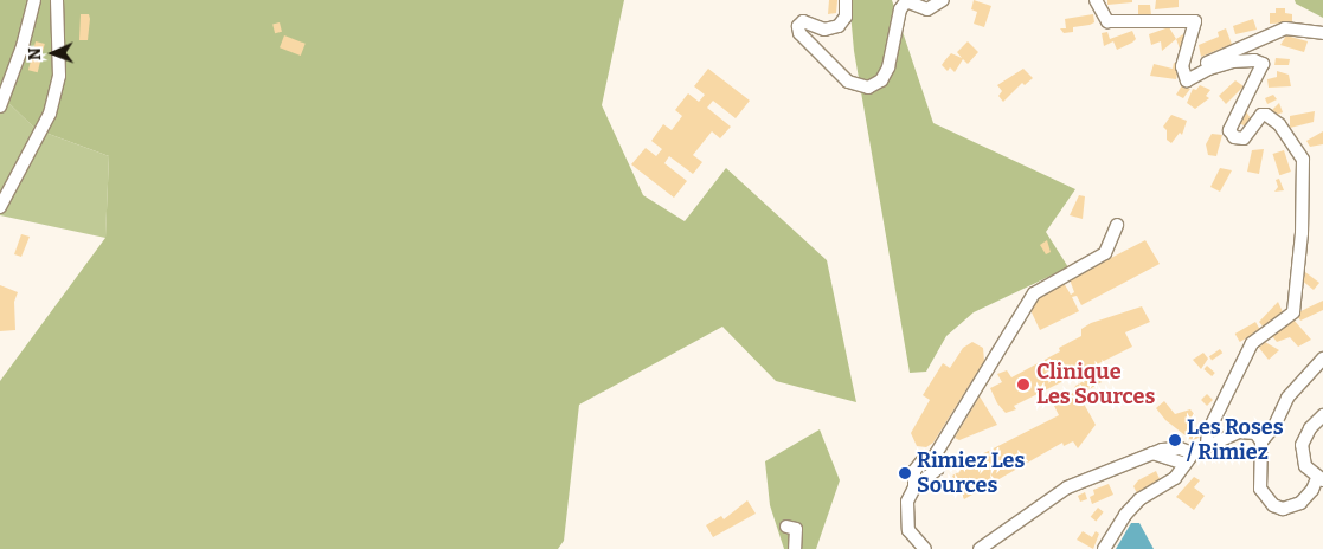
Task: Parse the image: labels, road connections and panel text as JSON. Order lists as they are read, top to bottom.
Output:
{
  "places": ["Clinique Les Sources", "Les Roses / Rimiez", "Rimiez Les Sources"],
  "north": "left"
}
